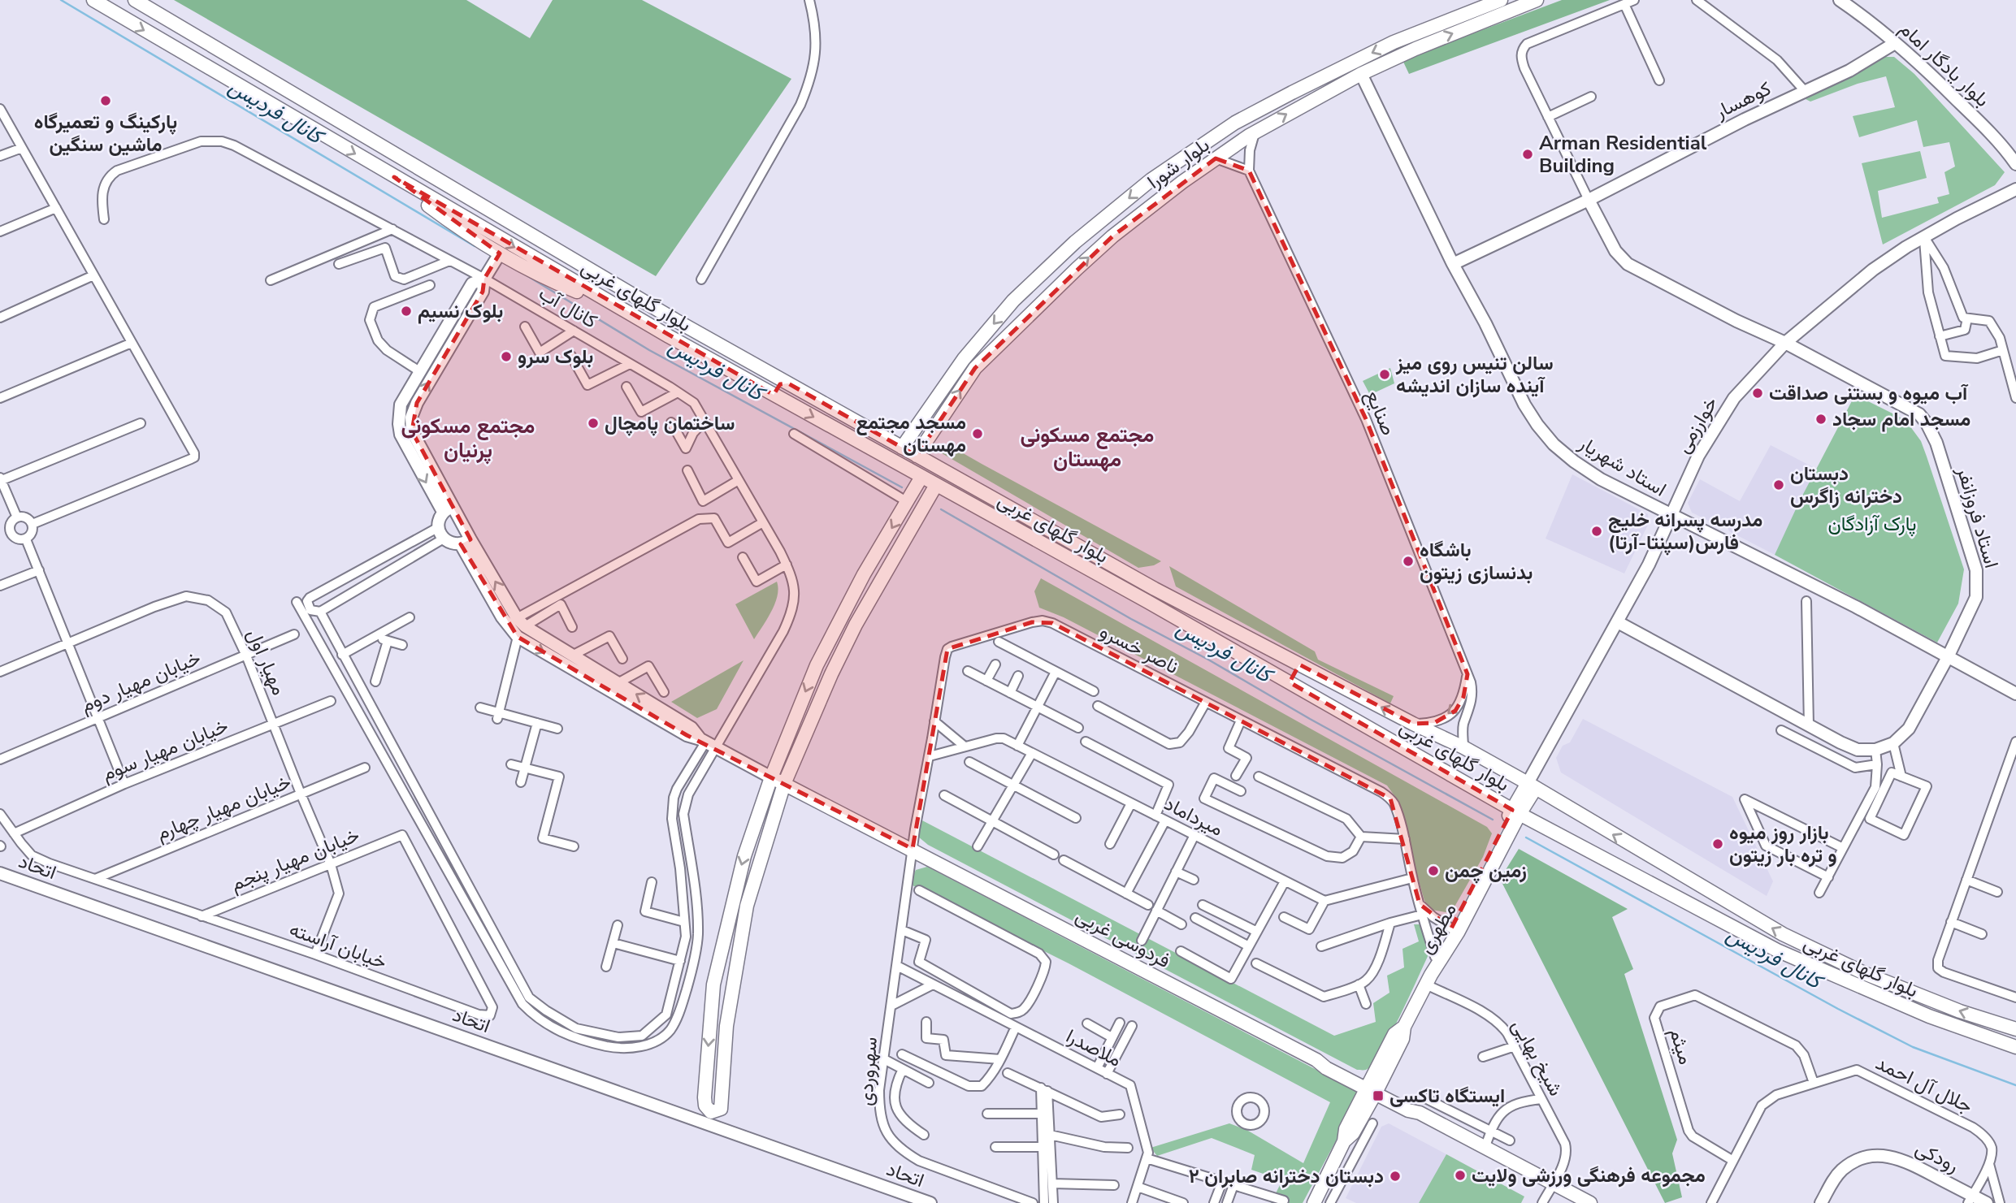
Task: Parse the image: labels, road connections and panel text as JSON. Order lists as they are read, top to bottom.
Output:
{
  "streets": {
    "main road": [
      "بلوار شورا",
      "بلوار گلهای غربی",
      "مطهری",
      "فردوسی غربی"
    ],
    "street": [
      "بلوار یادگار امام",
      "کوهسار",
      "کانال آب",
      "صنایع",
      "خوارزمی",
      "استاد شهریار",
      "استاد فروزانفر",
      "ناصر خسرو",
      "مهیار اول",
      "خیابان مهیار دوم",
      "خیابان مهیار سوم",
      "خیابان مهیار چهارم",
      "میرداماد",
      "خیابان مهیار پنجم",
      "اتحاد",
      "خیابان آراسته",
      "میثم",
      "ملاصدرا",
      "شیخ بهایی",
      "سهروردی",
      "جلال آل احمد",
      "رودکی"
    ]
  },
  "crossings": [
    ["بلوار یادگار امام", "کوهسار"],
    ["کوهسار", "استاد شهریار"],
    ["کوهسار", "استاد فروزانفر"],
    ["بلوار شورا", "بلوار گلهای غربی"],
    ["بلوار شورا", "استاد شهریار"],
    ["بلوار گلهای غربی", "صنایع"],
    ["بلوار گلهای غربی", "خوارزمی"],
    ["بلوار گلهای غربی", "مطهری"],
    ["خوارزمی", "استاد شهریار"],
    ["خوارزمی", "استاد فروزانفر"],
    ["خوارزمی", "مطهری"],
    ["استاد شهریار", "استاد فروزانفر"],
    ["ناصر خسرو", "میرداماد"],
    ["ناصر خسرو", "مطهری"],
    ["ناصر خسرو", "فردوسی غربی"],
    ["ناصر خسرو", "سهروردی"],
    ["مهیار اول", "خیابان مهیار دوم"],
    ["مهیار اول", "خیابان مهیار سوم"],
    ["مهیار اول", "خیابان مهیار چهارم"],
    ["مهیار اول", "خیابان مهیار پنجم"],
    ["مهیار اول", "خیابان آراسته"],
    ["خیابان مهیار سوم", "خیابان آراسته"],
    ["خیابان مهیار چهارم", "خیابان آراسته"],
    ["خیابان مهیار پنجم", "خیابان آراسته"],
    ["مطهری", "فردوسی غربی"],
    ["مطهری", "شیخ بهایی"],
    ["فردوسی غربی", "شیخ بهایی"],
    ["فردوسی غربی", "سهروردی"],
    ["میثم", "جلال آل احمد"],
    ["ملاصدرا", "سهروردی"]
  ],
  "districts": ["مجتمع مسکونی پرنیان", "مجتمع مسکونی مهستان"],
  "water": ["کانال فردیس"],
  "parks": ["پارک آزادگان"],
  "places": {
    "other": [
      "پارکینگ و تعمیرگاه ماشین سنگین",
      "Arman Residential Building",
      "بلوک نسیم",
      "بلوک سرو",
      "سالن تنیس روی میز آینده سازان اندیشه",
      "آب میوه و بستنی صداقت",
      "مسجد امام سجاد",
      "ساختمان پامچال",
      "مسجد مجتمع مهستان",
      "دبستان دخترانه زاگرس",
      "مدرسه پسرانه خلیج فارس(سپنتا-آرتا)",
      "باشگاه بدنسازی زیتون",
      "بازار روز میوه و تره بار زیتون",
      "زمین چمن",
      "مجموعه فرهنگی ورزشی ولایت",
      "دبستان دخترانه صابران ۲"
    ],
    "transit": ["ایستگاه تاکسی"]
  }
}
